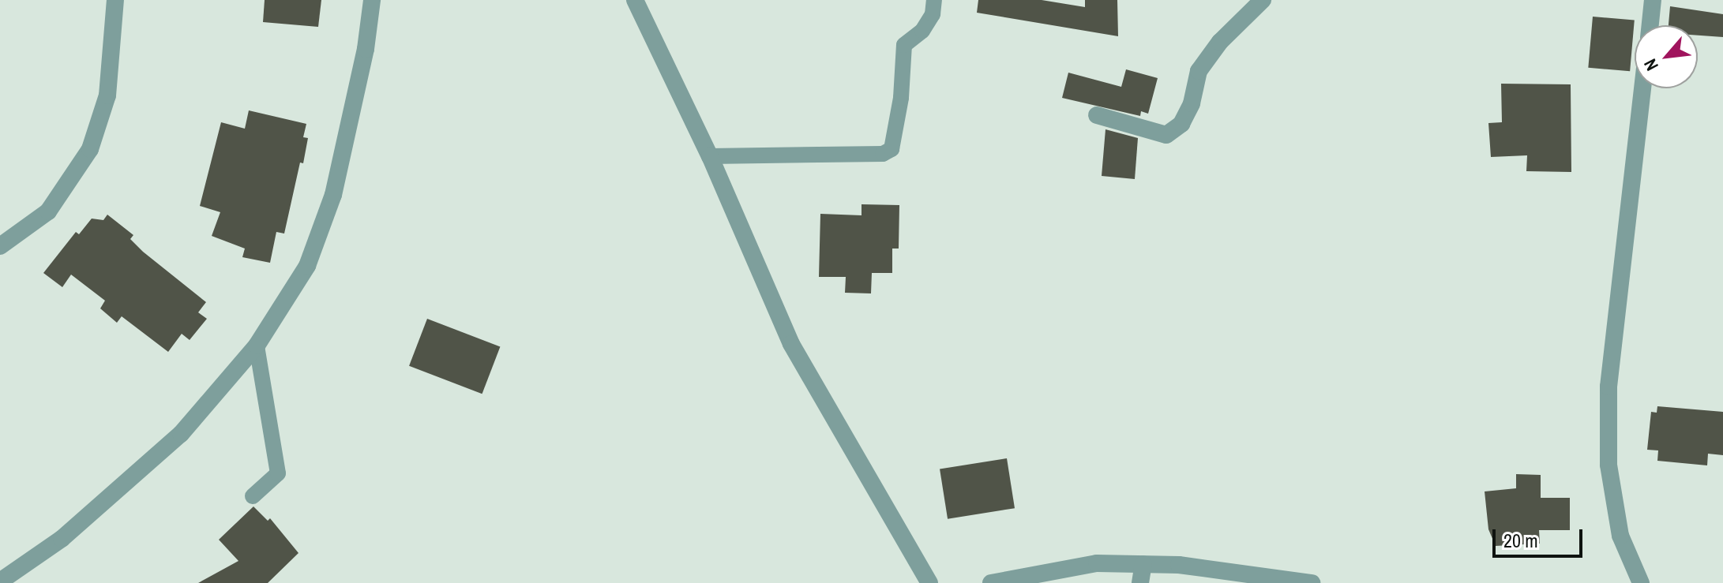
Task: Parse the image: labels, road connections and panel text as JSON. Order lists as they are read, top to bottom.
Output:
{
  "scale_bar": "20 m",
  "north": "bottom left"
}
